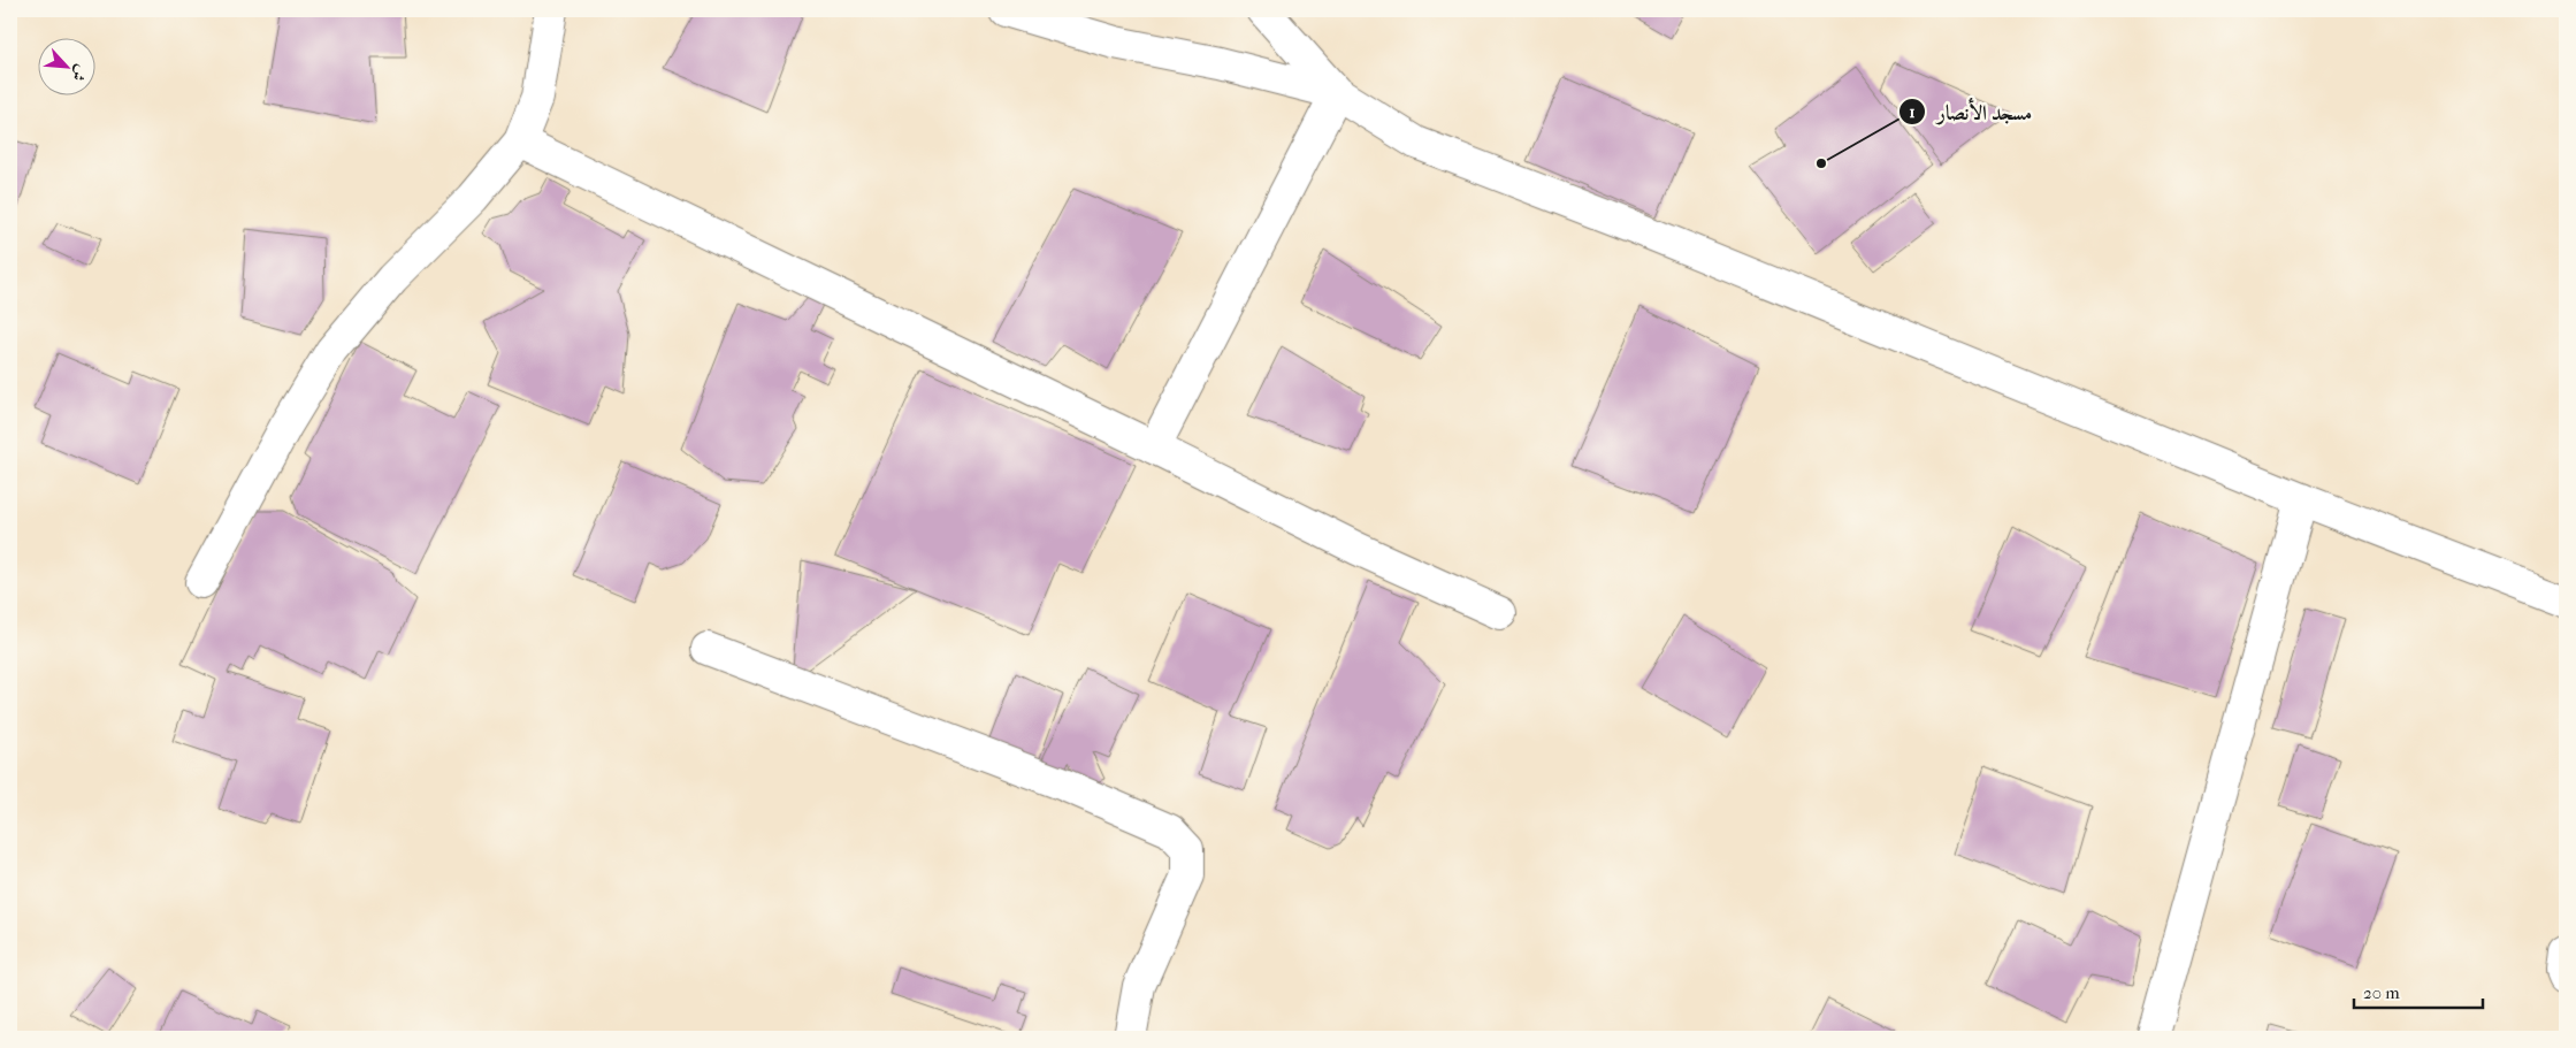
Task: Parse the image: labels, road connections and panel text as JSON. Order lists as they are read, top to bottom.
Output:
{
  "places": ["مسجد الأنصار"],
  "scale_bar": "20 m",
  "north": "bottom right"
}
